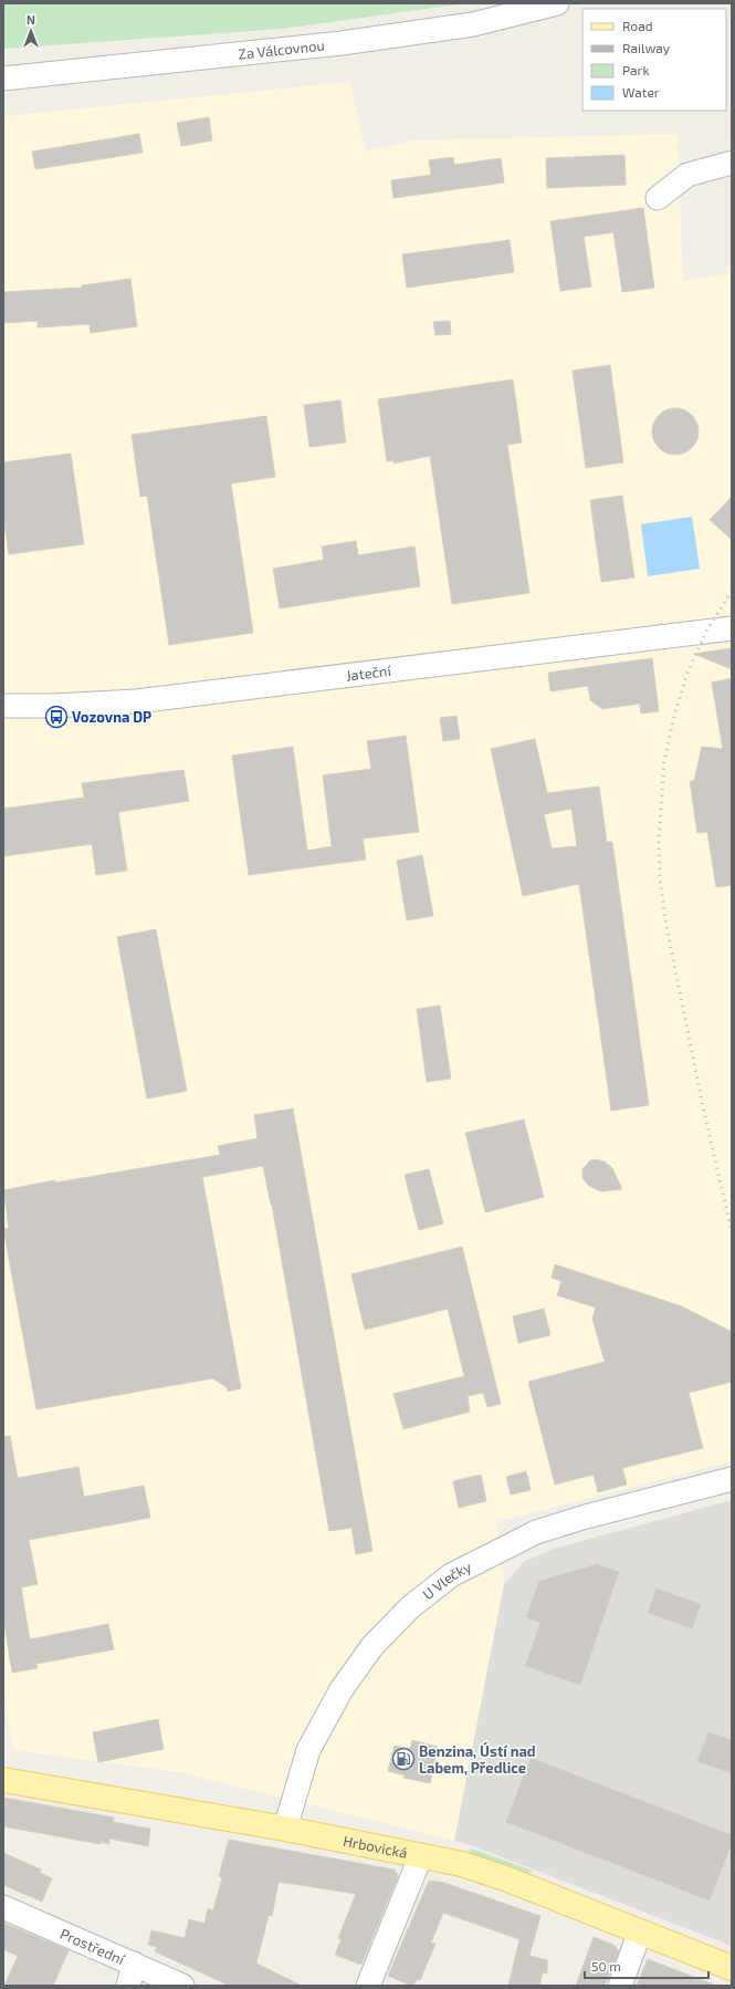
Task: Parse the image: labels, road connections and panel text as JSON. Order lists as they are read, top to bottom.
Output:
{
  "streets": {
    "main road": ["Hrbovická"],
    "street": [
      "Za Válcovnou",
      "Jateční",
      "U Vlečky",
      "Prostřední"
    ]
  },
  "crossings": [
    ["U Vlečky", "Hrbovická"]
  ],
  "places": {
    "bus stop": ["Vozovna DP"],
    "fuel station": ["Benzina, Ústí nad Labem, Předlice"]
  },
  "legend": [
    "Road",
    "Railway",
    "Park",
    "Water"
  ],
  "scale_bar": "50 m",
  "north": "top"
}
